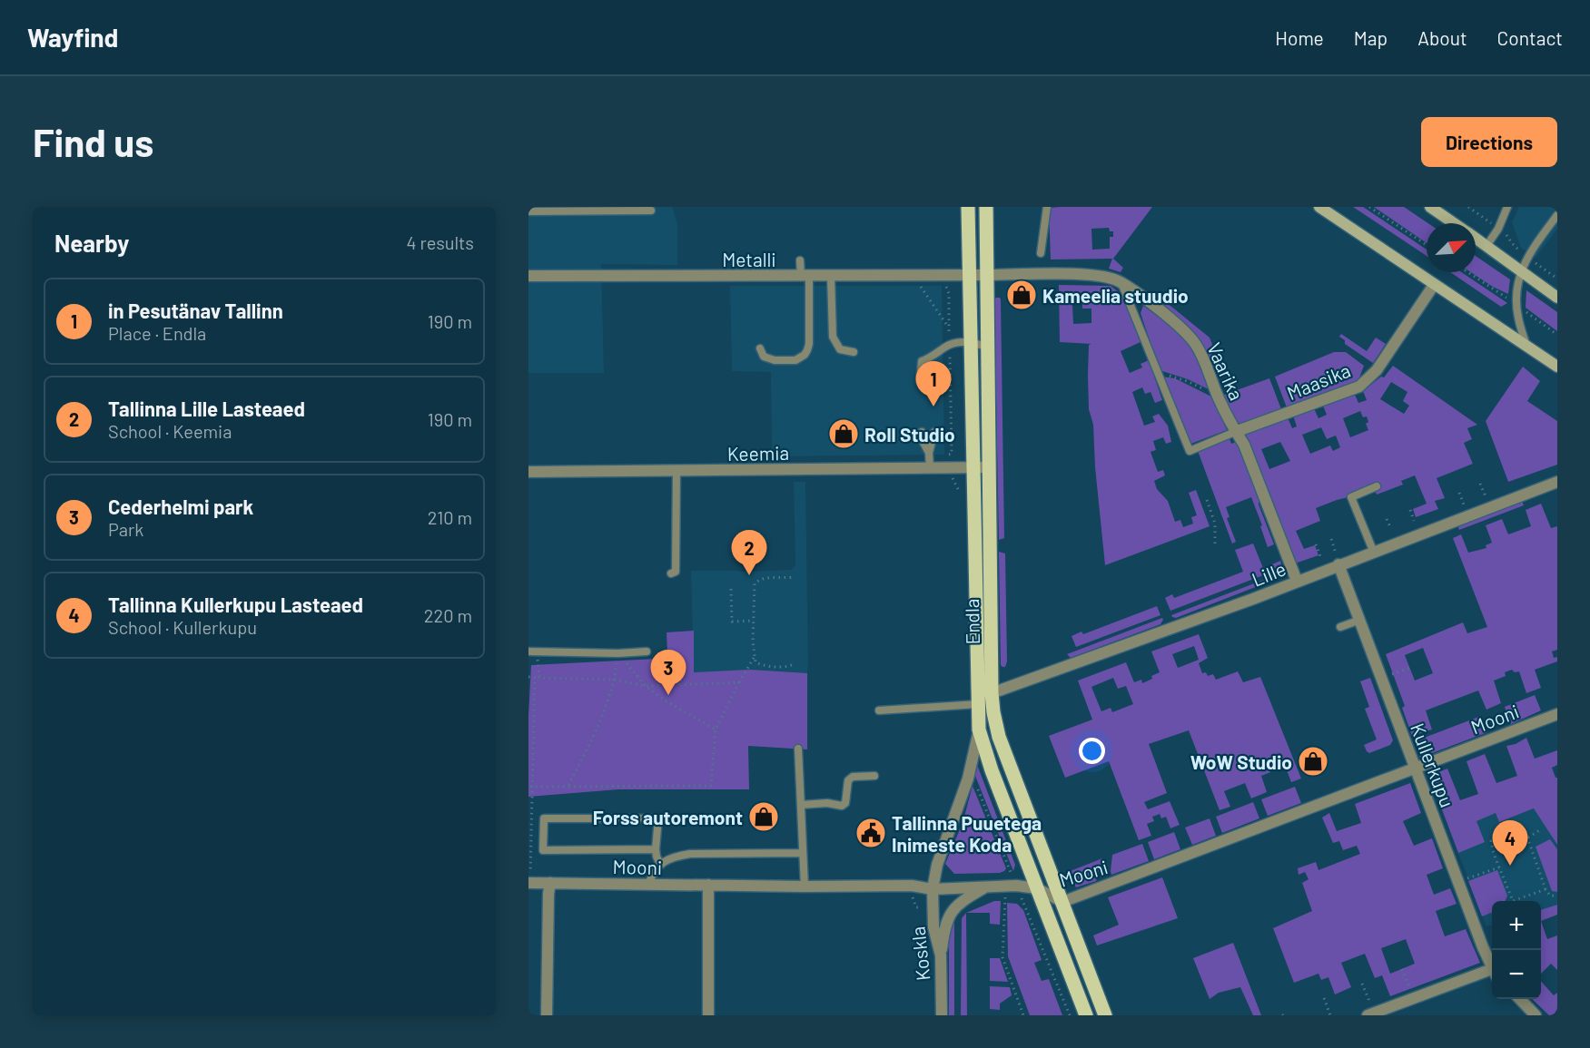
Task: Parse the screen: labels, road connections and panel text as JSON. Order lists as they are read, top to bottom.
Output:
{
  "streets": {
    "main road": ["Endla"],
    "street": [
      "Metalli",
      "Vaarika",
      "Maasika",
      "Keemia",
      "Lille",
      "Mooni",
      "Kullerkupu",
      "Koskla"
    ]
  },
  "crossings": [
    ["Metalli", "Vaarika"],
    ["Metalli", "Endla"],
    ["Vaarika", "Maasika"],
    ["Vaarika", "Lille"],
    ["Vaarika", "Endla"],
    ["Keemia", "Endla"],
    ["Lille", "Endla"],
    ["Lille", "Kullerkupu"],
    ["Endla", "Mooni"],
    ["Endla", "Koskla"],
    ["Mooni", "Kullerkupu"],
    ["Mooni", "Koskla"]
  ],
  "places": {
    "shop": [
      "Kameelia stuudio",
      "Roll Studio",
      "WoW Studio",
      "Forss autoremont"
    ],
    "public building": ["Tallinna Puuetega Inimeste Koda"]
  },
  "north": "top right",
  "page": {
    "header": "Wayfind",
    "nav": [
      "Home",
      "Map",
      "About",
      "Contact"
    ],
    "buttons": "Directions",
    "title": "Find us",
    "heading": ["Nearby", "4 results"],
    "list": [
      {
        "mark": "1",
        "name": "in Pesutänav Tallinn",
        "note": "Place · Endla",
        "value": "190 m"
      },
      {
        "mark": "2",
        "name": "Tallinna Lille Lasteaed",
        "note": "School · Keemia",
        "value": "190 m"
      },
      {
        "mark": "3",
        "name": "Cederhelmi park",
        "note": "Park",
        "value": "210 m"
      },
      {
        "mark": "4",
        "name": "Tallinna Kullerkupu Lasteaed",
        "note": "School · Kullerkupu",
        "value": "220 m"
      }
    ],
    "pins": [
      "1",
      "2",
      "3",
      "4"
    ],
    "map_buttons": ["+", "−"]
  }
}
